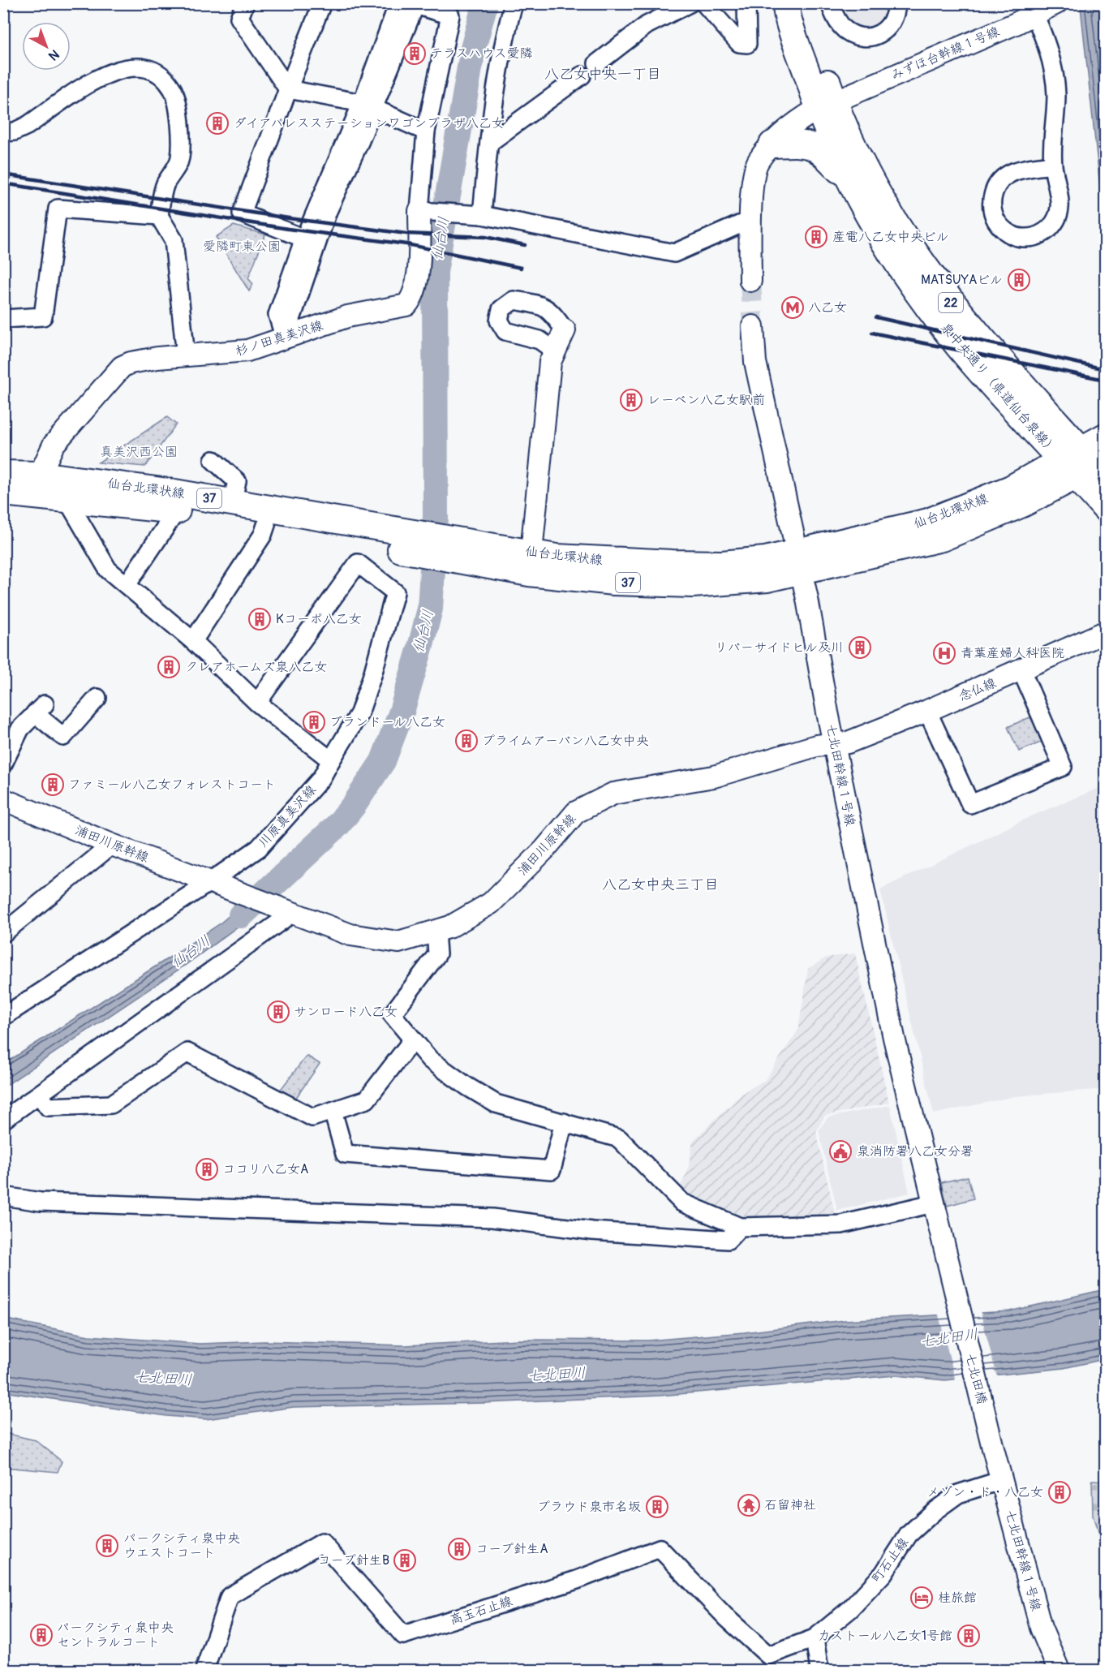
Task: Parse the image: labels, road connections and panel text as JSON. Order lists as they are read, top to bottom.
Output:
{
  "streets": {
    "main road": [
      "22",
      "泉中央通り（県道仙台泉線）",
      "仙台北環状線",
      "37"
    ],
    "street": [
      "みずほ台幹線１号線",
      "杉ノ田真美沢線",
      "念仏線",
      "七北田幹線１号線",
      "川原真美沢線",
      "浦田川原幹線",
      "七北田橋",
      "町石止線",
      "高玉石止線"
    ]
  },
  "crossings": [
    ["みずほ台幹線１号線", "22"],
    ["みずほ台幹線１号線", "泉中央通り（県道仙台泉線）"],
    ["22", "泉中央通り（県道仙台泉線）"],
    ["杉ノ田真美沢線", "仙台北環状線"],
    ["泉中央通り（県道仙台泉線）", "仙台北環状線"],
    ["仙台北環状線", "七北田幹線１号線"],
    ["念仏線", "七北田幹線１号線"],
    ["念仏線", "浦田川原幹線"],
    ["七北田幹線１号線", "浦田川原幹線"],
    ["七北田幹線１号線", "七北田橋"],
    ["七北田幹線１号線", "町石止線"],
    ["川原真美沢線", "浦田川原幹線"],
    ["町石止線", "高玉石止線"]
  ],
  "districts": ["八乙女中央一丁目", "八乙女中央三丁目"],
  "water": ["仙台川", "七北田川"],
  "parks": ["愛隣町東公園", "真美沢西公園"],
  "places": {
    "building": [
      "テラスハウス愛隣",
      "ダイアパレスステーションワゴンプラザ八乙女",
      "産電八乙女中央ビル",
      "MATSUYAビル",
      "レーベン八乙女駅前",
      "Kコーポ八乙女",
      "リバーサイドヒル及川",
      "クレアホームズ泉八乙女",
      "ブランドール八乙女",
      "プライムアーバン八乙女中央",
      "ファミール八乙女フォレストコート",
      "サンロード八乙女",
      "ココリ八乙女A",
      "メゾン・ド・八乙女",
      "プラウド泉市名坂",
      "パークシティ泉中央 ウエストコート",
      "コープ針生A",
      "コープ針生B",
      "パークシティ泉中央 セントラルコート",
      "カストール八乙女1号館"
    ],
    "metro station": ["八乙女"],
    "hospital": ["青葉産婦人科医院"],
    "public building": ["泉消防署八乙女分署"],
    "temple": ["石留神社"],
    "hotel": ["桂旅館"]
  },
  "north": "bottom right"
}
